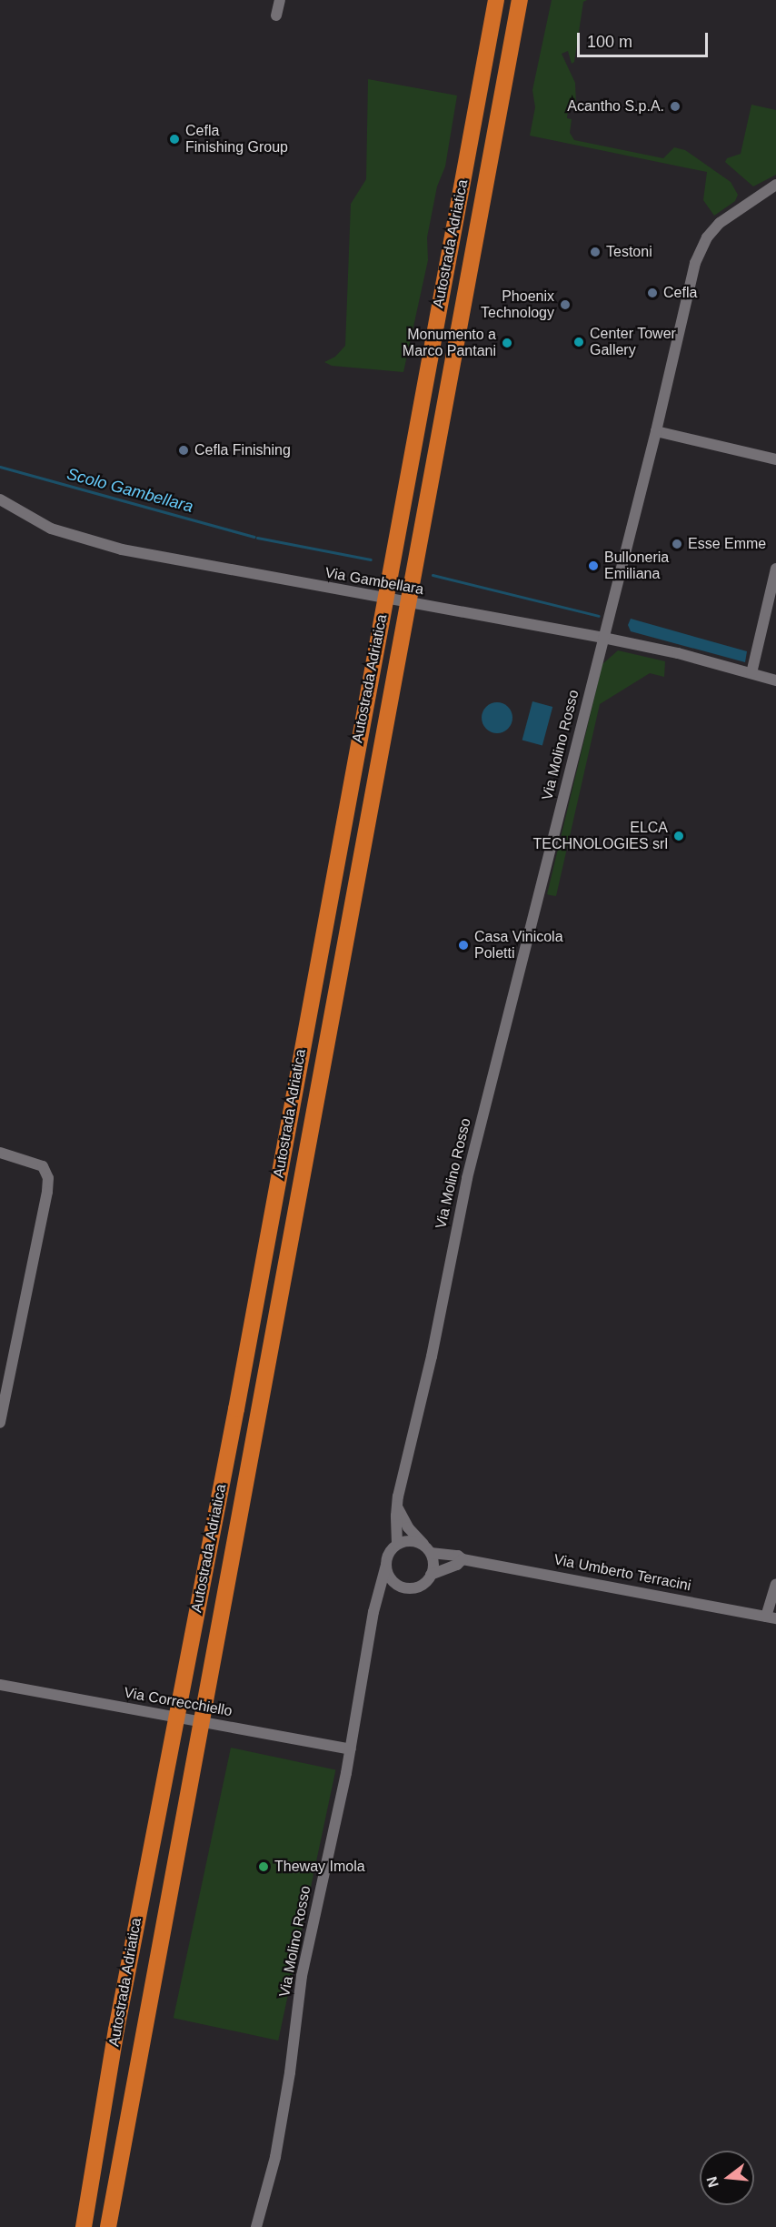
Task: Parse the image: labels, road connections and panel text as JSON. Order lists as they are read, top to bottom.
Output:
{
  "streets": {
    "highway": ["Autostrada Adriatica"],
    "street": [
      "Via Gambellara",
      "Via Molino Rosso",
      "Via Umberto Terracini",
      "Via Correcchiello"
    ]
  },
  "crossings": [
    ["Via Gambellara", "Via Molino Rosso"],
    ["Via Molino Rosso", "Via Umberto Terracini"],
    ["Via Molino Rosso", "Via Correcchiello"]
  ],
  "water": ["Scolo Gambellara"],
  "places": [
    "Acantho S.p.A.",
    "Cefla Finishing Group",
    "Testoni",
    "Cefla",
    "Phoenix Technology",
    "Center Tower Gallery",
    "Monumento a Marco Pantani",
    "Cefla Finishing",
    "Esse Emme",
    "Bulloneria Emiliana",
    "ELCA TECHNOLOGIES srl",
    "Casa Vinicola Poletti",
    "Theway Imola"
  ],
  "scale_bar": "100 m",
  "north": "left"
}
